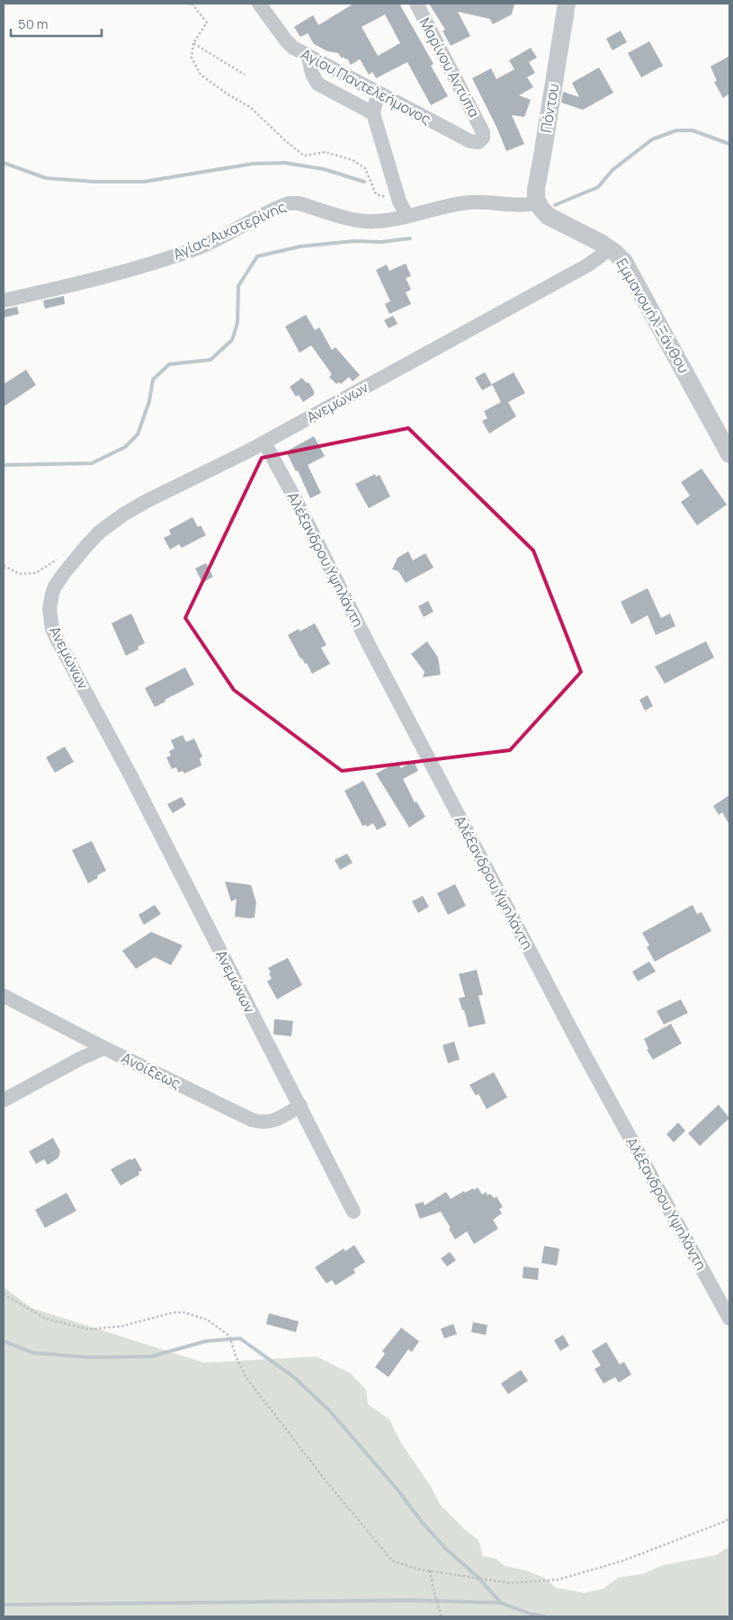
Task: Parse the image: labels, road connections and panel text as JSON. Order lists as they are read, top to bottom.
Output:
{
  "streets": {
    "street": [
      "Μαρίνου Αντύπα",
      "Αγίου Παντελεήμονος",
      "Πόντου",
      "Αγίας Αικατερίνης",
      "Εμμανουήλ Ξάνθου",
      "Ανεμώνων",
      "Αλέξανδρου Υψηλάντη",
      "Ανοίξεως"
    ]
  },
  "crossings": [
    ["Μαρίνου Αντύπα", "Αγίου Παντελεήμονος"],
    ["Πόντου", "Αγίας Αικατερίνης"],
    ["Πόντου", "Εμμανουήλ Ξάνθου"],
    ["Αγίας Αικατερίνης", "Εμμανουήλ Ξάνθου"],
    ["Εμμανουήλ Ξάνθου", "Ανεμώνων"],
    ["Ανεμώνων", "Αλέξανδρου Υψηλάντη"],
    ["Ανεμώνων", "Ανοίξεως"]
  ],
  "scale_bar": "50 m"
}
